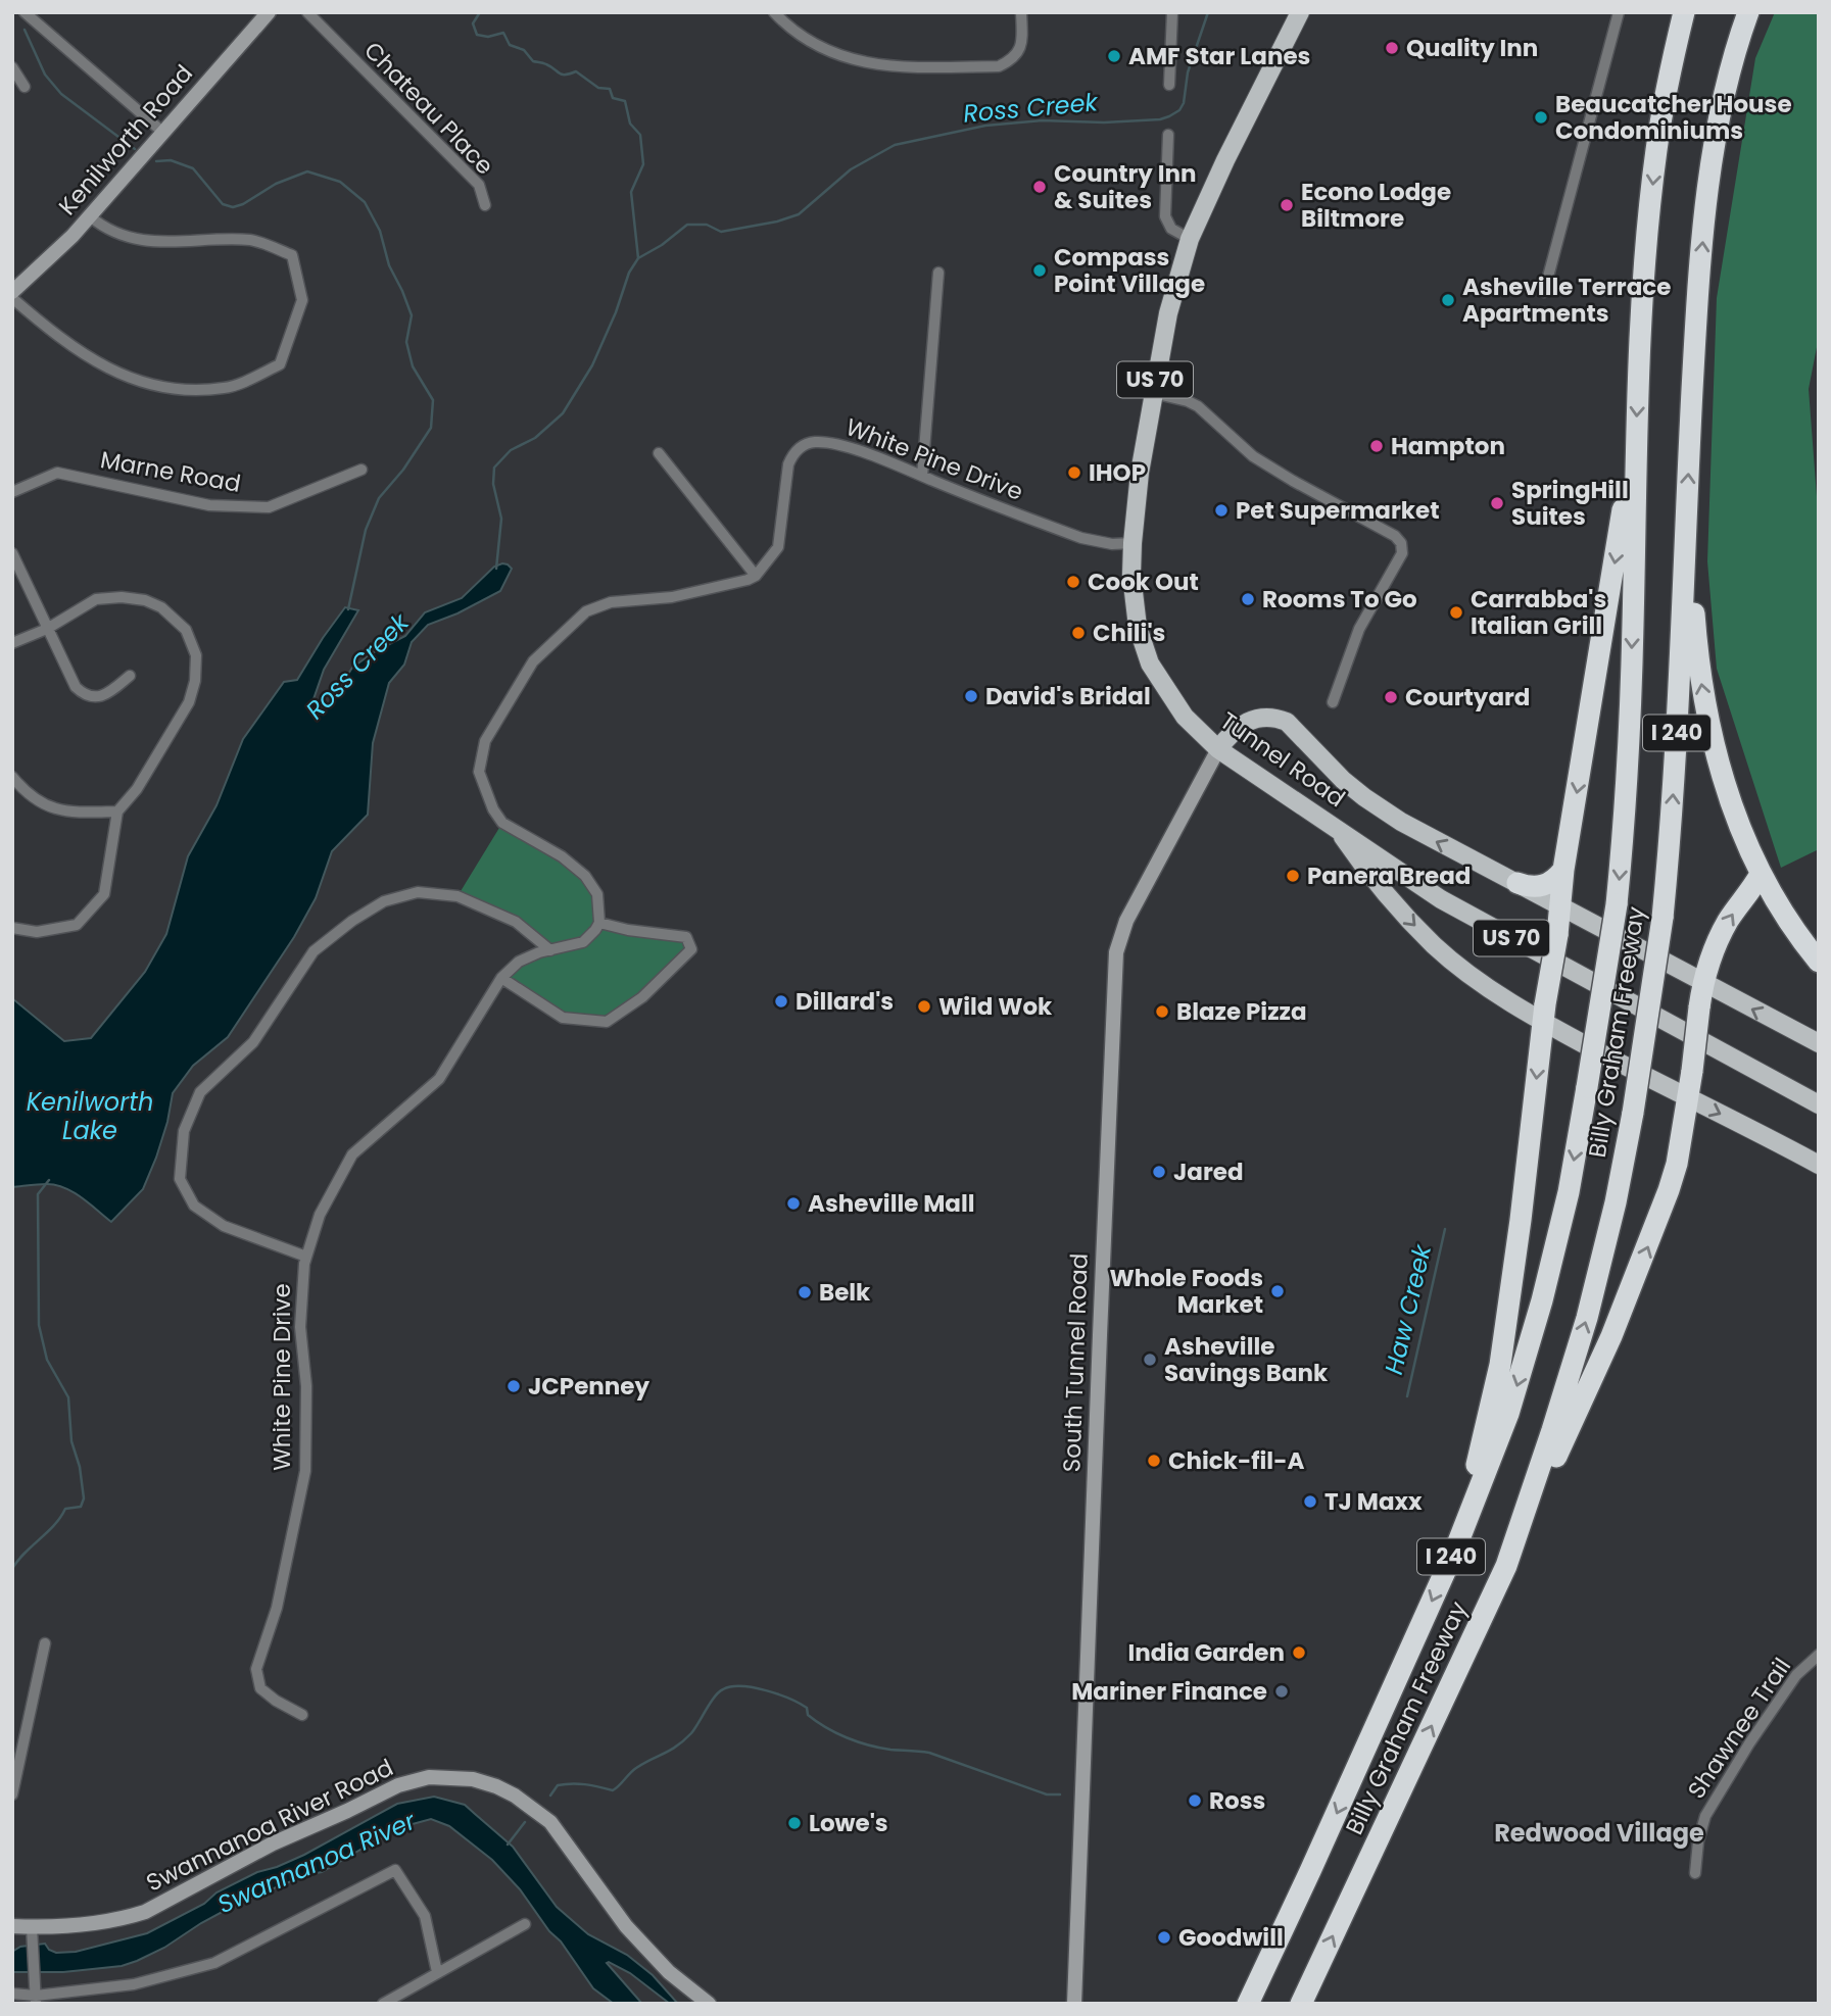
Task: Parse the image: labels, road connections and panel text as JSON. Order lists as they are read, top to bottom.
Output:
{
  "streets": {
    "highway": ["I 240", "Billy Graham Freeway"],
    "main road": [
      "Kenilworth Road",
      "US 70",
      "Tunnel Road",
      "South Tunnel Road",
      "Swannanoa River Road"
    ],
    "street": [
      "Chateau Place",
      "White Pine Drive",
      "Marne Road",
      "Shawnee Trail"
    ]
  },
  "crossings": [
    ["White Pine Drive", "Tunnel Road"],
    ["Tunnel Road", "South Tunnel Road"]
  ],
  "districts": ["Redwood Village"],
  "water": [
    "Ross Creek",
    "Kenilworth Lake",
    "Haw Creek",
    "Swannanoa River"
  ],
  "places": [
    "Quality Inn",
    "AMF Star Lanes",
    "Beaucatcher House Condominiums",
    "Country Inn & Suites",
    "Econo Lodge Biltmore",
    "Compass Point Village",
    "Asheville Terrace Apartments",
    "Hampton",
    "IHOP",
    "SpringHill Suites",
    "Pet Supermarket",
    "Cook Out",
    "Rooms To Go",
    "Carrabba's Italian Grill",
    "Chili's",
    "David's Bridal",
    "Courtyard",
    "Panera Bread",
    "Dillard's",
    "Wild Wok",
    "Blaze Pizza",
    "Jared",
    "Asheville Mall",
    "Whole Foods Market",
    "Belk",
    "Asheville Savings Bank",
    "JCPenney",
    "Chick-fil-A",
    "TJ Maxx",
    "India Garden",
    "Mariner Finance",
    "Ross",
    "Lowe's",
    "Goodwill"
  ]
}
